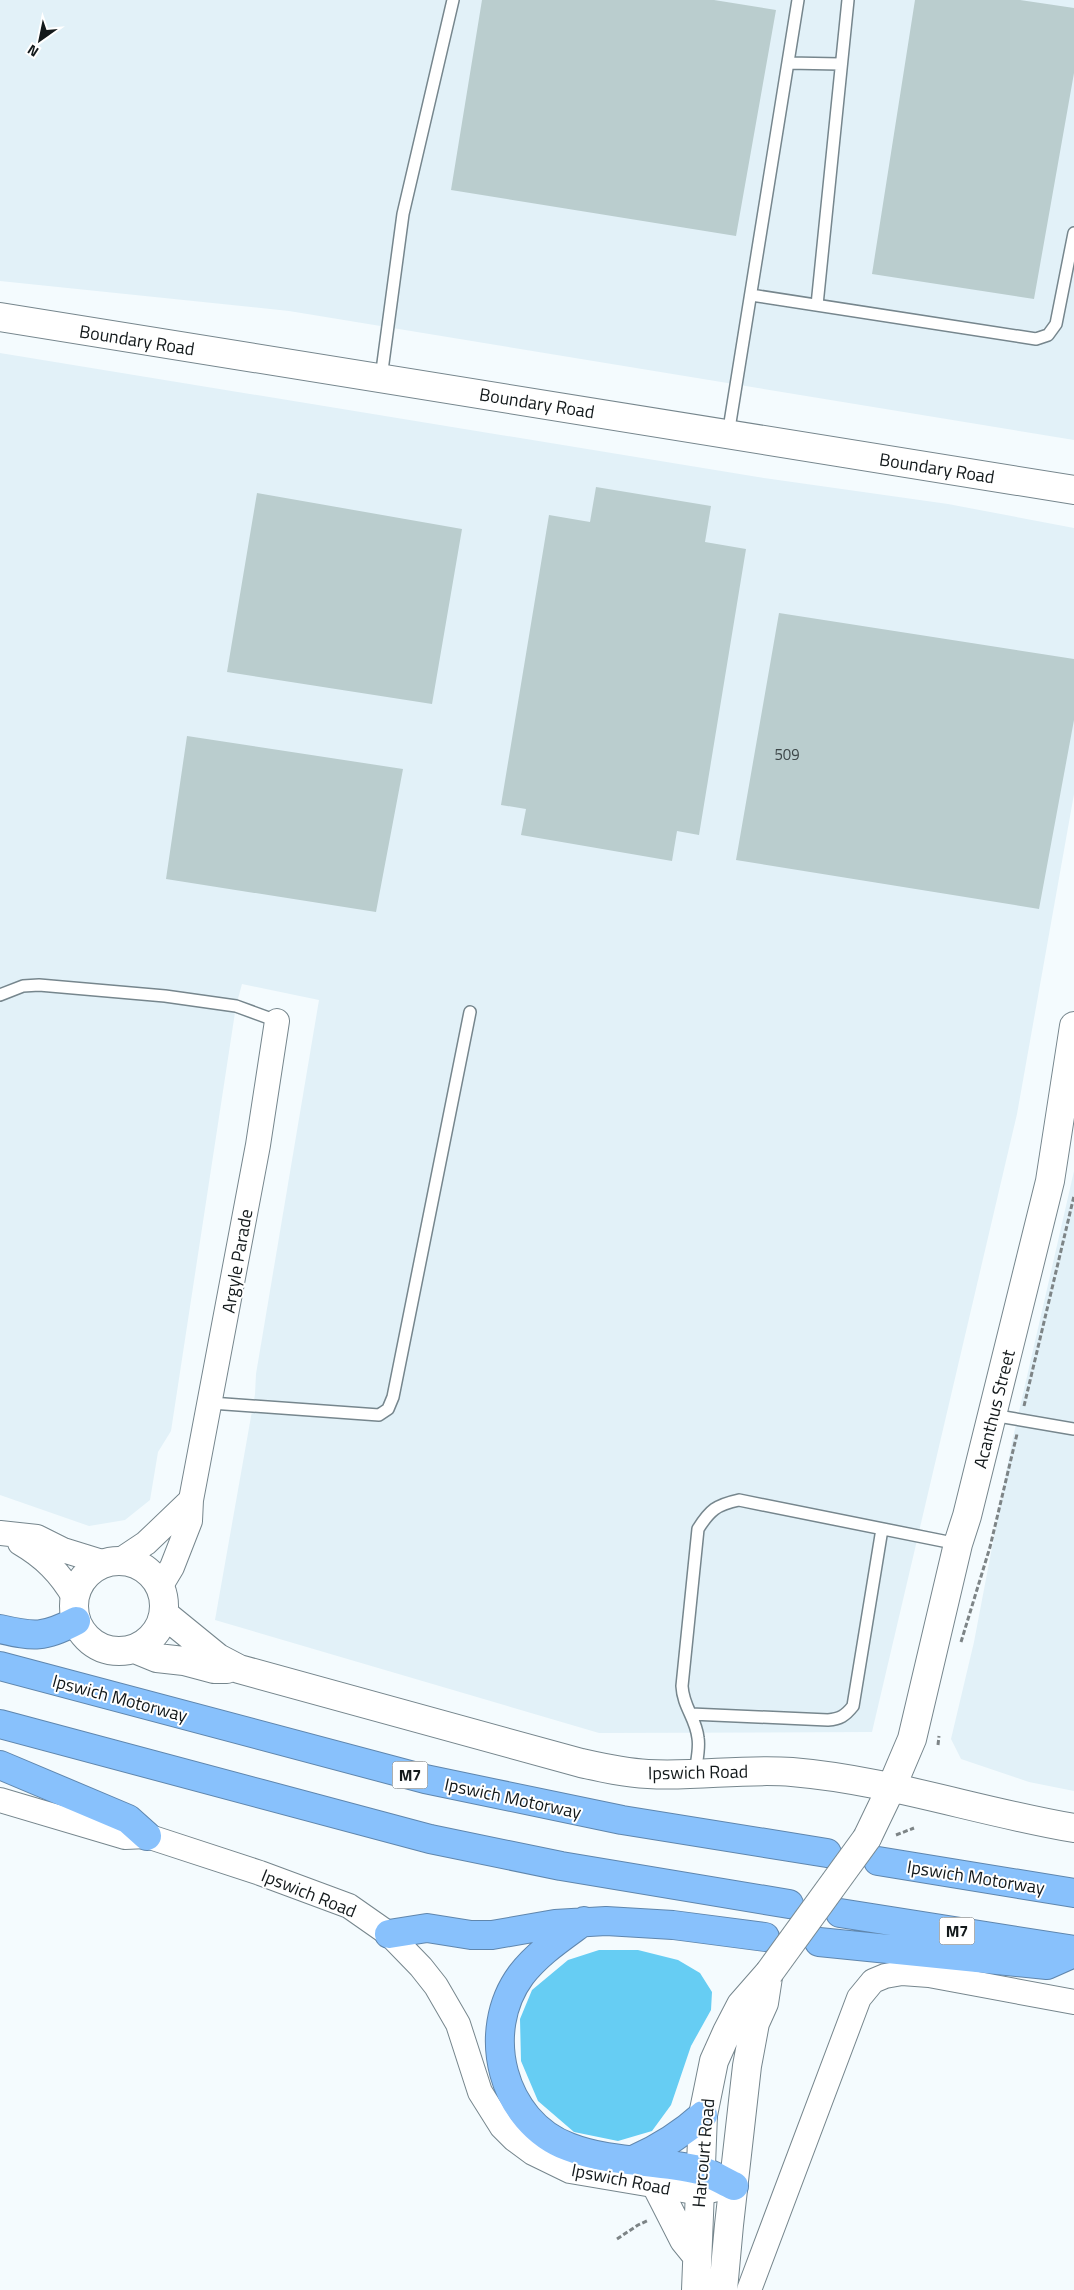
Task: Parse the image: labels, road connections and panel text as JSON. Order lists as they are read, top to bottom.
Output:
{
  "streets": {
    "highway": ["Ipswich Motorway", "M7"],
    "main road": [
      "Boundary Road",
      "Acanthus Street",
      "Ipswich Road",
      "Harcourt Road"
    ],
    "street": ["Argyle Parade"]
  },
  "crossings": [
    ["Argyle Parade", "Ipswich Road"],
    ["Acanthus Street", "Ipswich Road"],
    ["Acanthus Street", "Harcourt Road"],
    ["Ipswich Motorway", "Harcourt Road"],
    ["Ipswich Road", "Harcourt Road"]
  ],
  "house_numbers": ["509"],
  "north": "bottom left"
}
